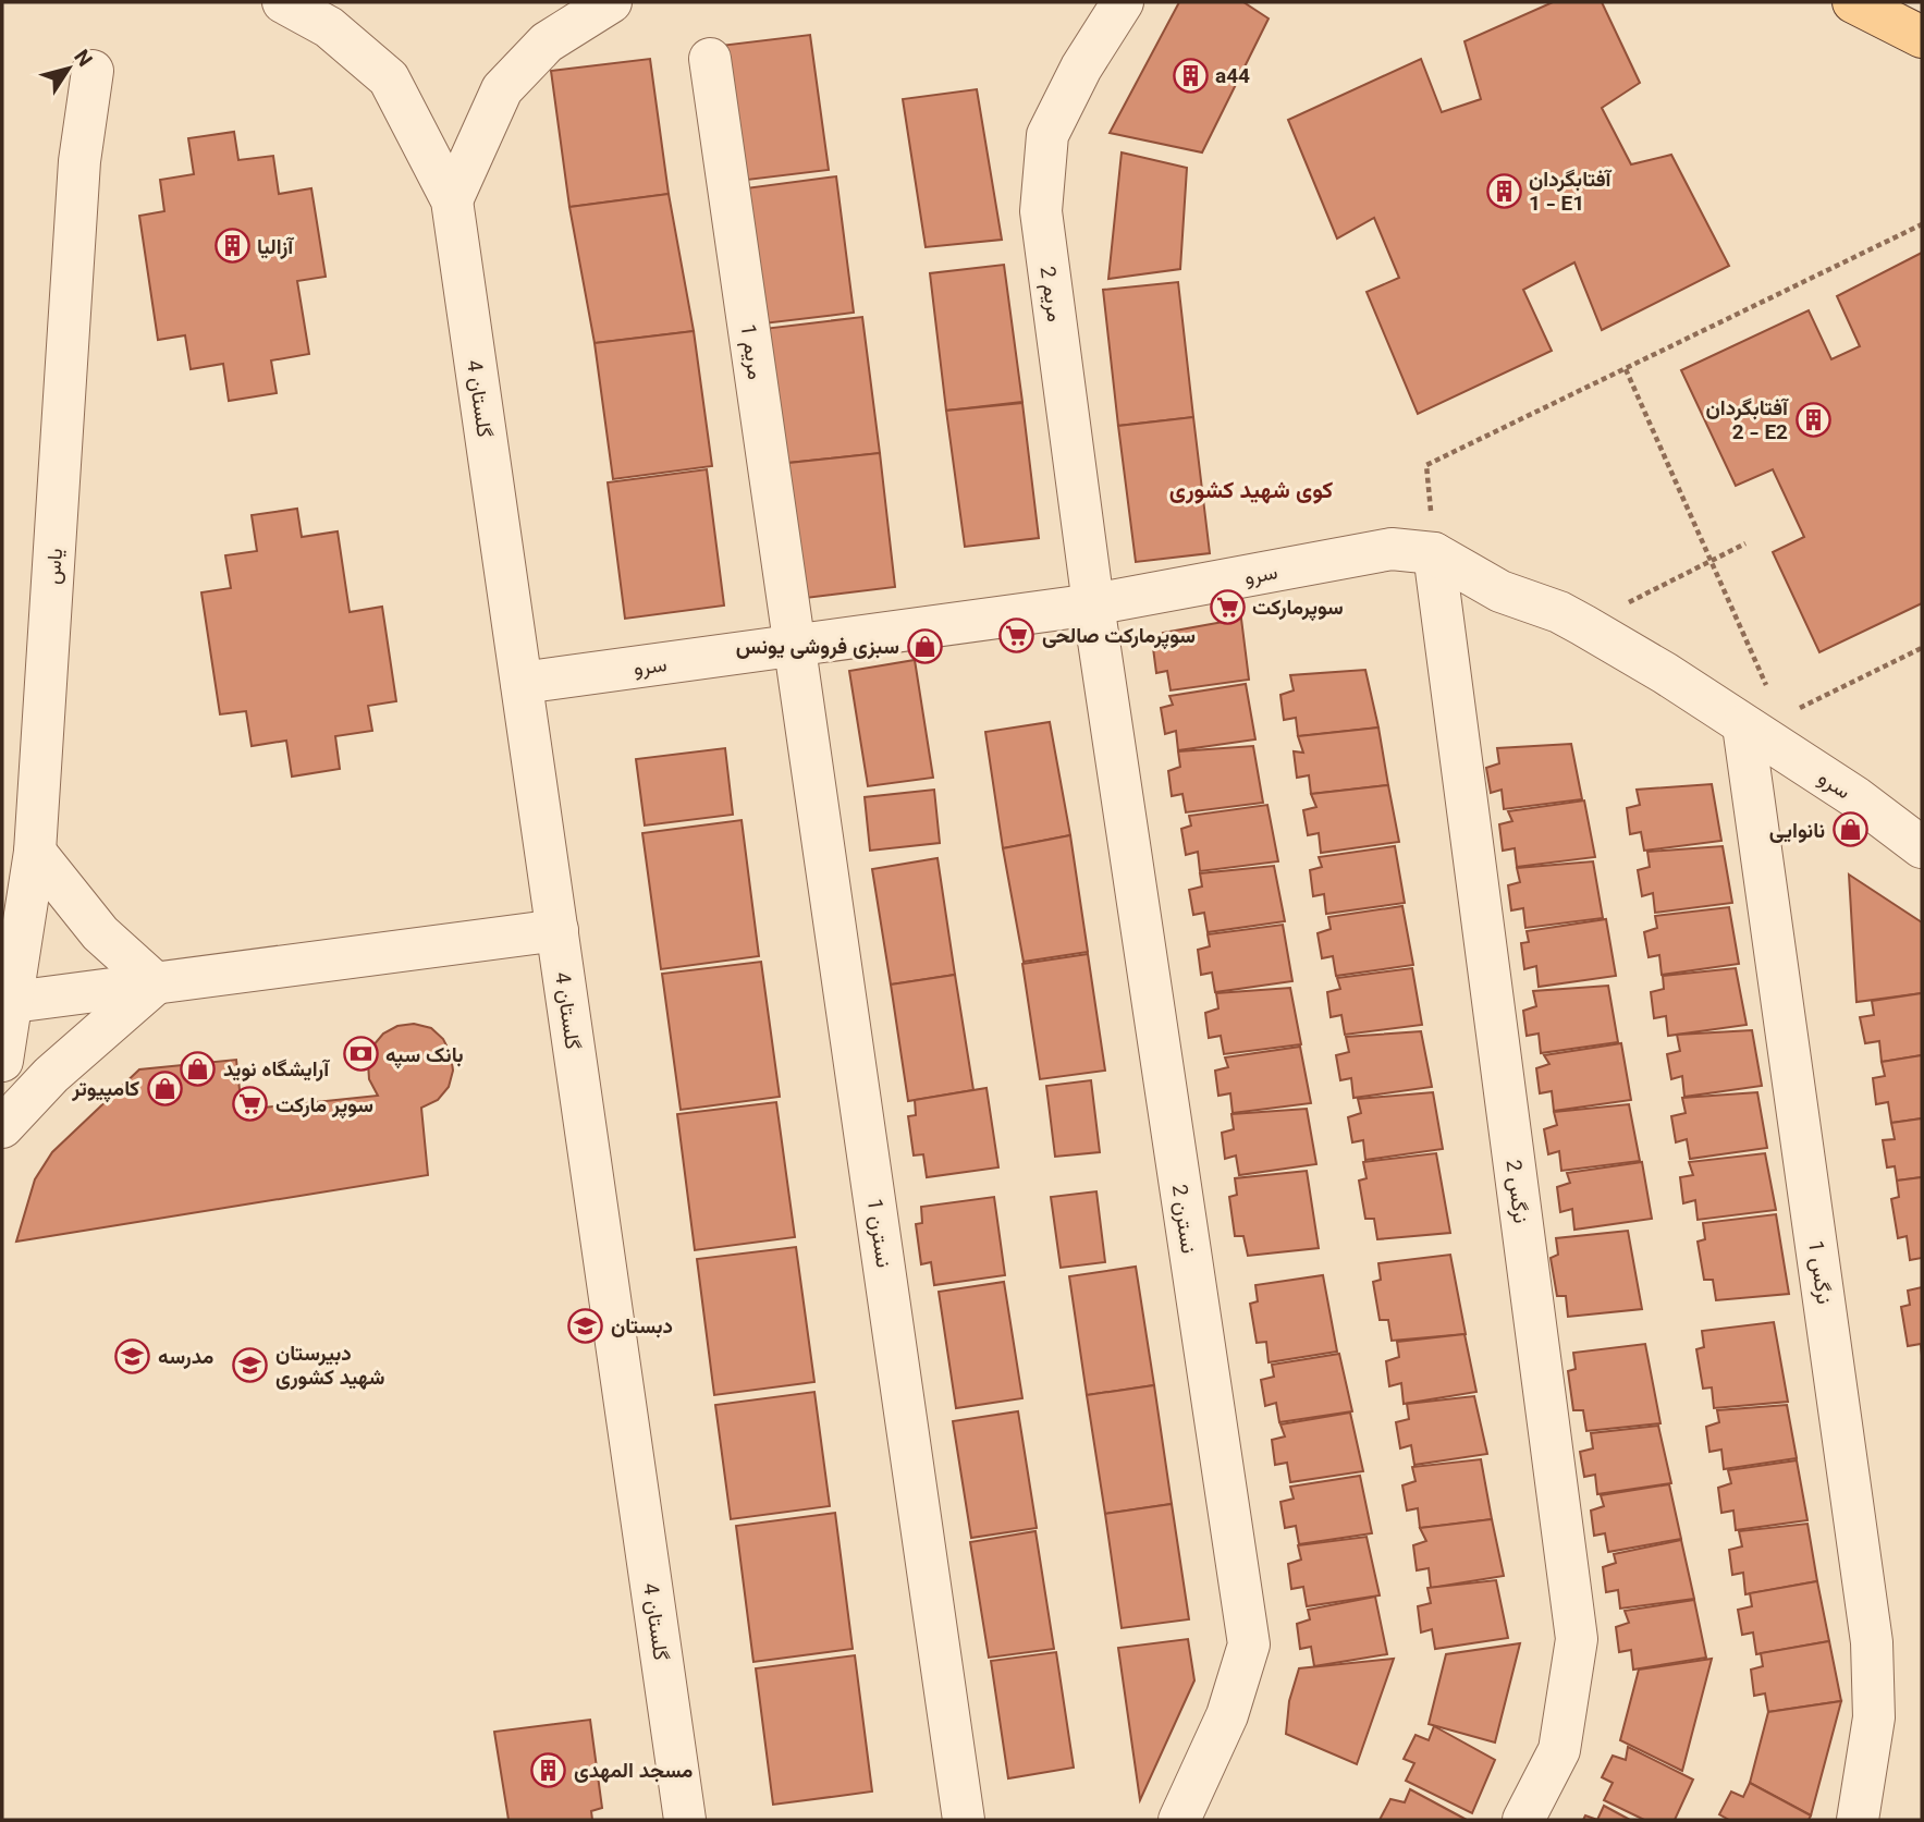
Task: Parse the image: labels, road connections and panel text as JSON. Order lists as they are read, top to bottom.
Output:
{
  "streets": {
    "street": [
      "مریم 2",
      "مریم 1",
      "گلستان 4",
      "یاس",
      "سرو",
      "نرگس 2",
      "نسترن 2",
      "نسترن 1",
      "نرگس 1"
    ]
  },
  "crossings": [
    ["مریم 2", "سرو"],
    ["مریم 2", "نسترن 2"],
    ["مریم 1", "سرو"],
    ["مریم 1", "نسترن 1"],
    ["گلستان 4", "سرو"],
    ["سرو", "نرگس 2"],
    ["سرو", "نسترن 2"],
    ["سرو", "نسترن 1"],
    ["سرو", "نرگس 1"]
  ],
  "districts": ["کوی شهید کشوری"],
  "places": {
    "building": [
      "a44",
      "آفتابگردان 1 - E1",
      "آزالیا",
      "آفتابگردان 2 - E2",
      "مسجد المهدی"
    ],
    "supermarket": ["سوپرمارکت", "سوپرمارکت صالحی", "سوپر مارکت"],
    "shop": [
      "سبزی فروشی یونس",
      "نانوایی",
      "آرایشگاه نوید",
      "کامپیوتر"
    ],
    "bank": ["بانک سپه"],
    "school or university": ["دبستان", "مدرسه", "دبیرستان شهید کشوری"]
  },
  "north": "top right"
}
